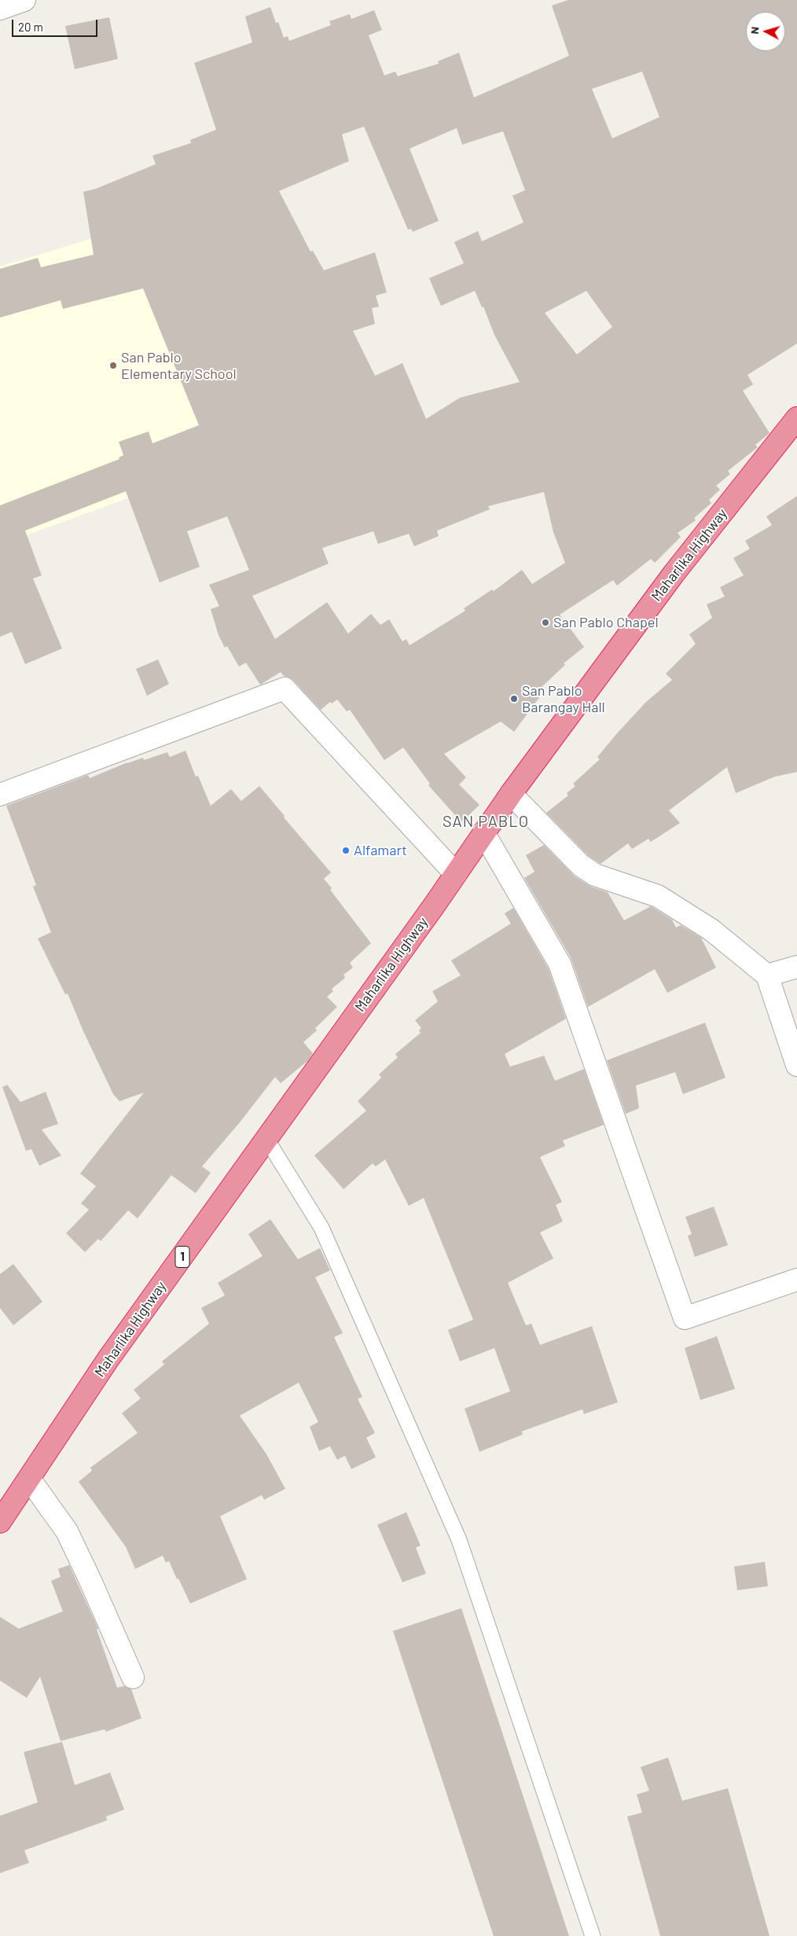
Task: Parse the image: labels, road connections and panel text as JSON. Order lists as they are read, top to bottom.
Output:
{
  "streets": {
    "highway": ["Maharlika Highway", "1"]
  },
  "districts": ["SAN PABLO"],
  "places": [
    "San Pablo Elementary School",
    "San Pablo Chapel",
    "San Pablo Barangay Hall",
    "Alfamart"
  ],
  "scale_bar": "20 m",
  "north": "left"
}
